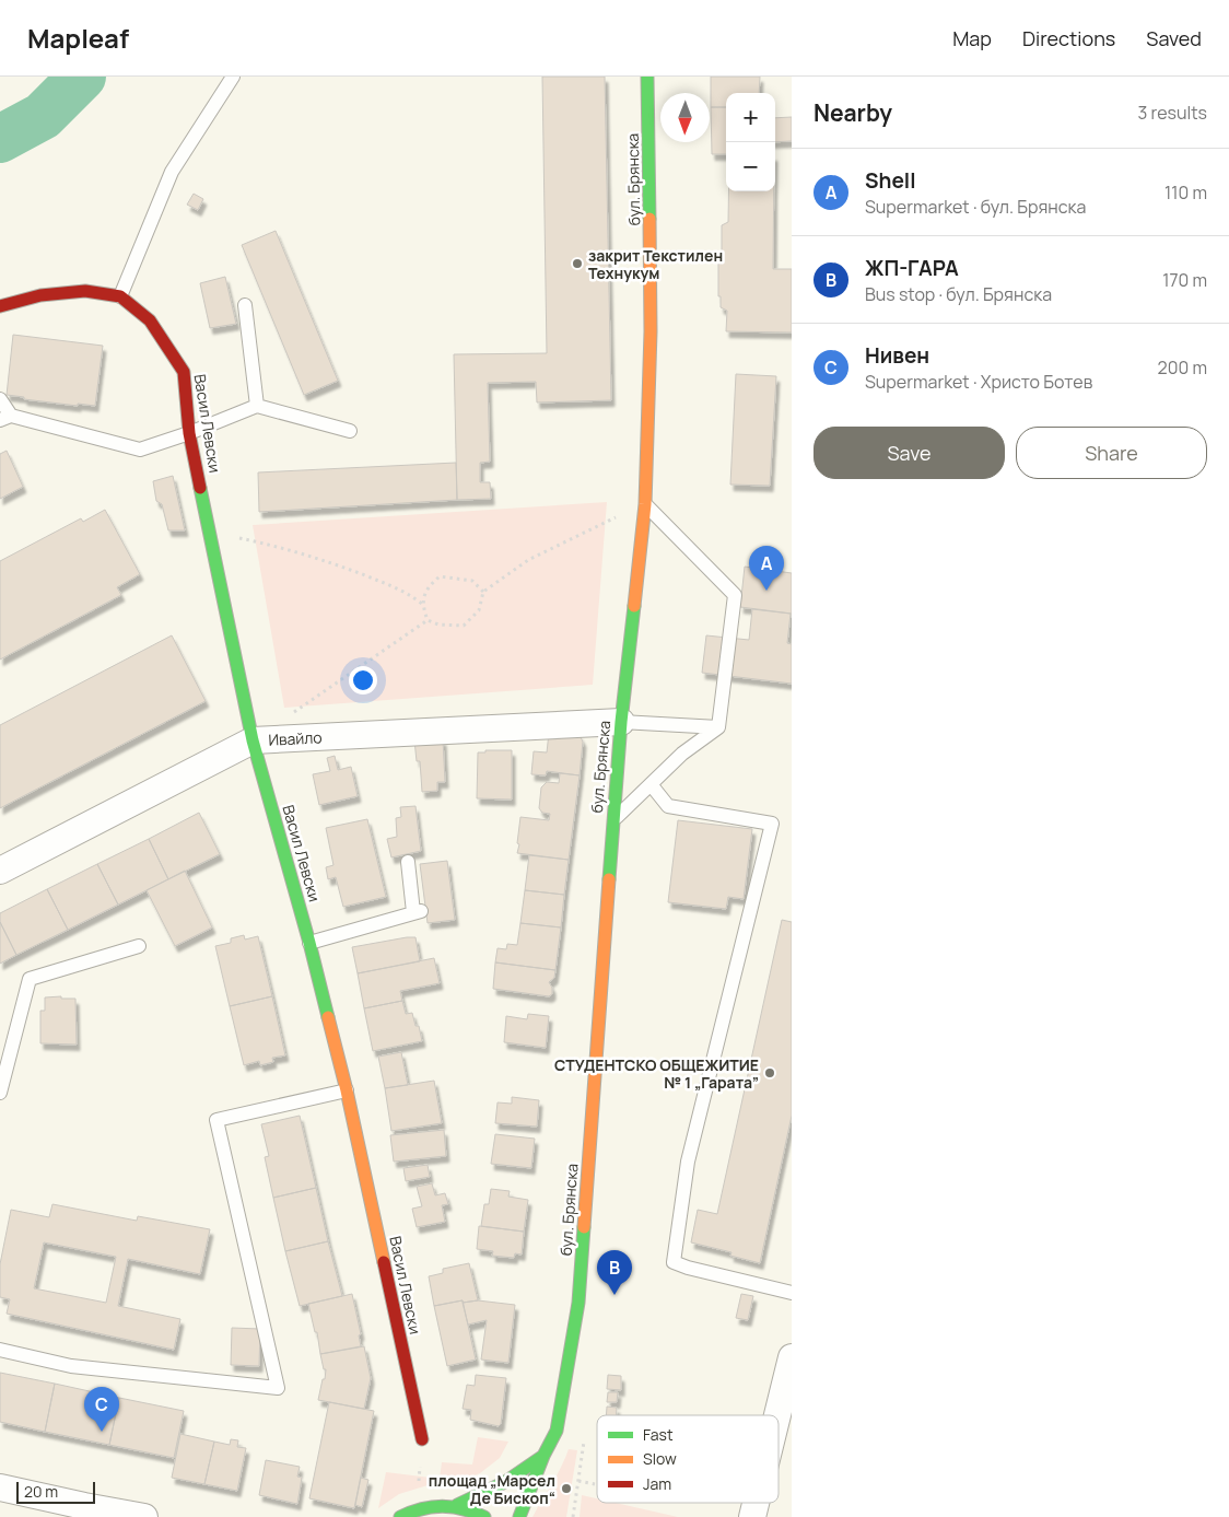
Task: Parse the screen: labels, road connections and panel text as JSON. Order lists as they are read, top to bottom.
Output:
{
  "streets": {
    "main road": ["бул. Брянска", "Васил Левски"],
    "street": ["Ивайло"]
  },
  "crossings": [
    ["бул. Брянска", "Ивайло"],
    ["Васил Левски", "Ивайло"]
  ],
  "places": ["закрит Текстилен Технукум", "СТУДЕНТСКО ОБЩЕЖИТИЕ № 1 „Гарата”", "площад „Марсел Де Бископ“"],
  "legend": ["Fast", "Slow", "Jam"],
  "scale_bar": "20 m",
  "north": "bottom",
  "page": {
    "header": "Mapleaf",
    "nav": ["Map", "Directions", "Saved"],
    "heading": ["Nearby", "3 results"],
    "map_buttons": ["+", "−"],
    "list": [
      {
        "mark": "A",
        "name": "Shell",
        "note": "Supermarket · бул. Брянска",
        "value": "110 m"
      },
      {
        "mark": "B",
        "name": "ЖП-ГАРА",
        "note": "Bus stop · бул. Брянска",
        "value": "170 m"
      },
      {
        "mark": "C",
        "name": "Нивен",
        "note": "Supermarket · Христо Ботев",
        "value": "200 m"
      }
    ],
    "buttons": ["Save", "Share"],
    "pins": ["A", "B", "C"],
    "scale": "20 m"
  }
}
